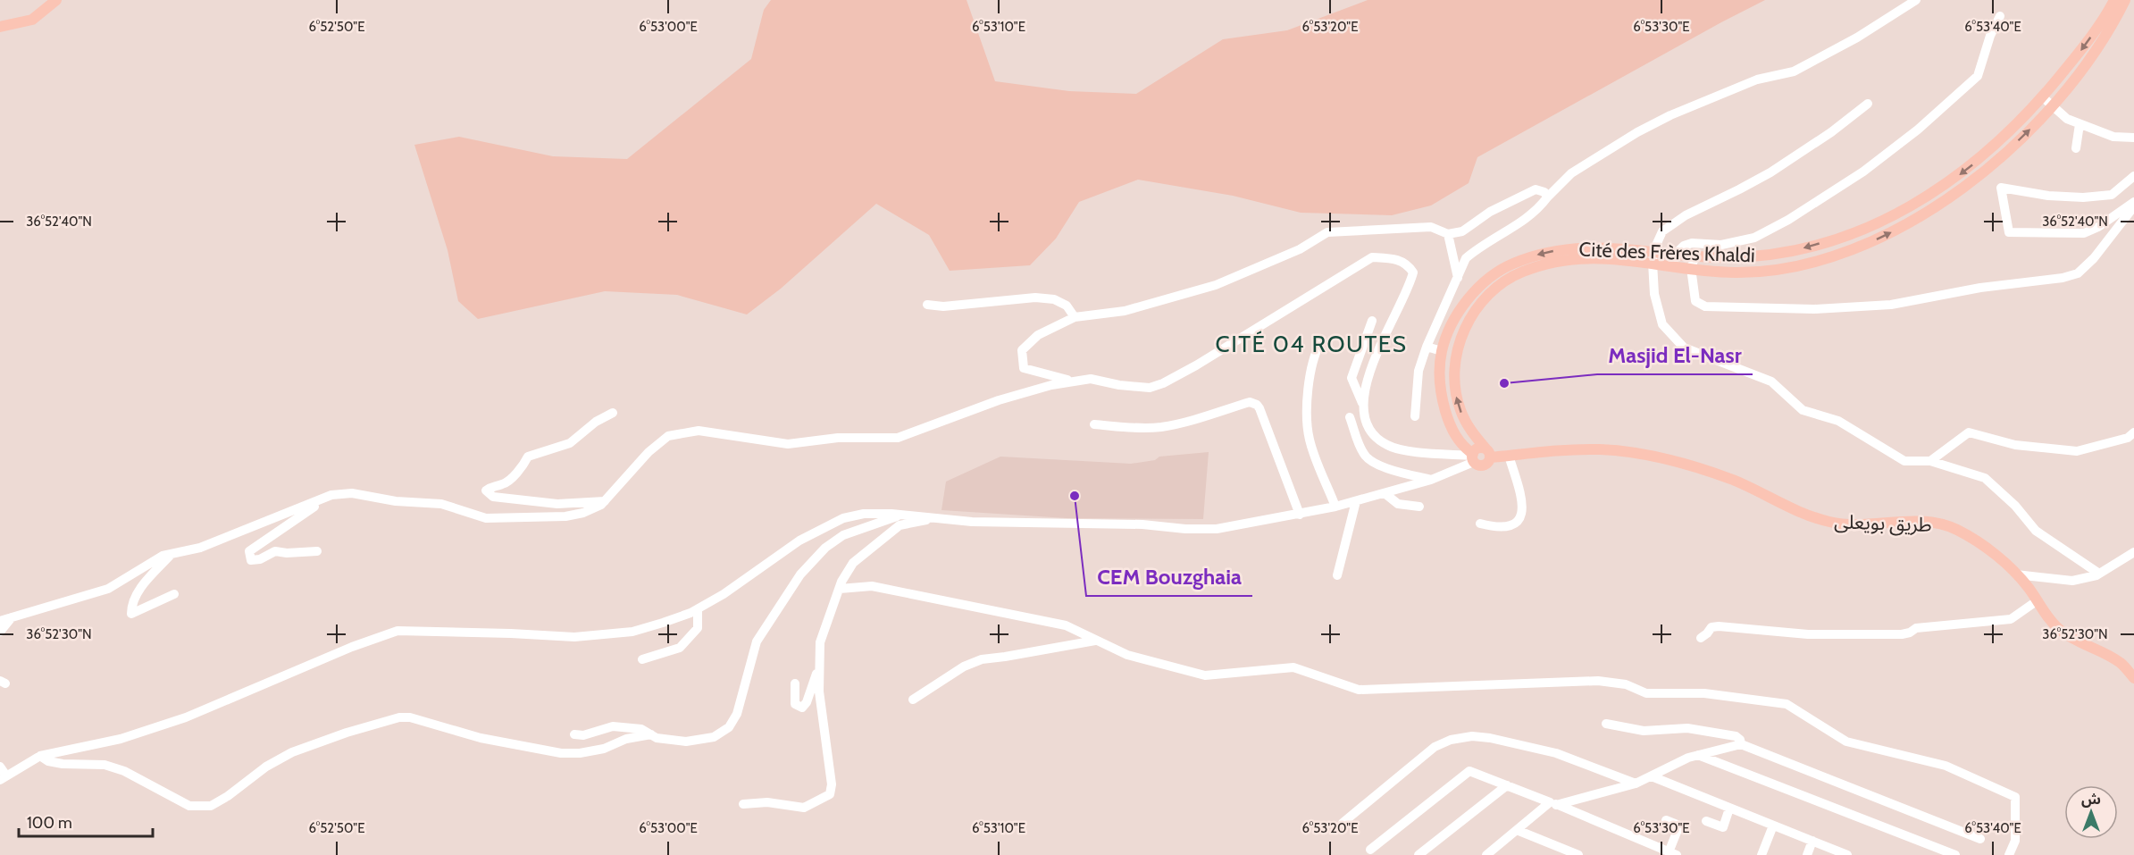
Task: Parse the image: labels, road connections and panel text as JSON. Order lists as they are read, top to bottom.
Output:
{
  "streets": {
    "main road": ["Cité des Frères Khaldi", "طريق بويعلى"]
  },
  "crossings": [
    ["Cité des Frères Khaldi", "طريق بويعلى"]
  ],
  "districts": ["CITÉ 04 ROUTES"],
  "places": ["Masjid El-Nasr", "CEM Bouzghaia"],
  "scale_bar": "100 m",
  "north": "top",
  "coordinates": [
    "6°52'50\"E",
    "6°53'00\"E",
    "6°53'10\"E",
    "6°53'20\"E",
    "6°53'30\"E",
    "6°53'40\"E",
    "36°52'40\"N",
    "36°52'30\"N"
  ]
}
